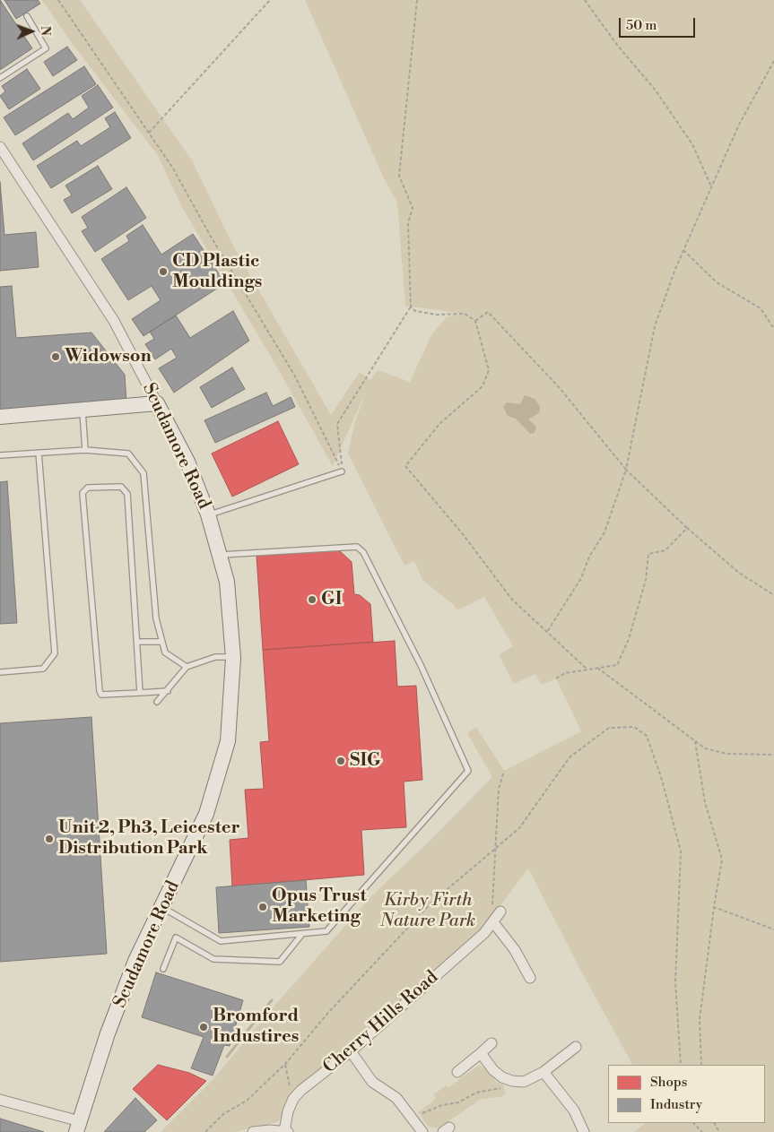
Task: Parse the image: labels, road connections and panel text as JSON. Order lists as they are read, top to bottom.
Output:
{
  "streets": {
    "street": ["Scudamore Road", "Cherry Hills Road"]
  },
  "parks": ["Kirby Firth Nature Park"],
  "places": [
    "CD Plastic Mouldings",
    "Widowson",
    "GI",
    "SIG",
    "Unit 2, Ph3, Leicester Distribution Park",
    "Opus Trust Marketing",
    "Bromford Industires"
  ],
  "legend": ["Shops", "Industry"],
  "scale_bar": "50 m",
  "north": "right"
}
